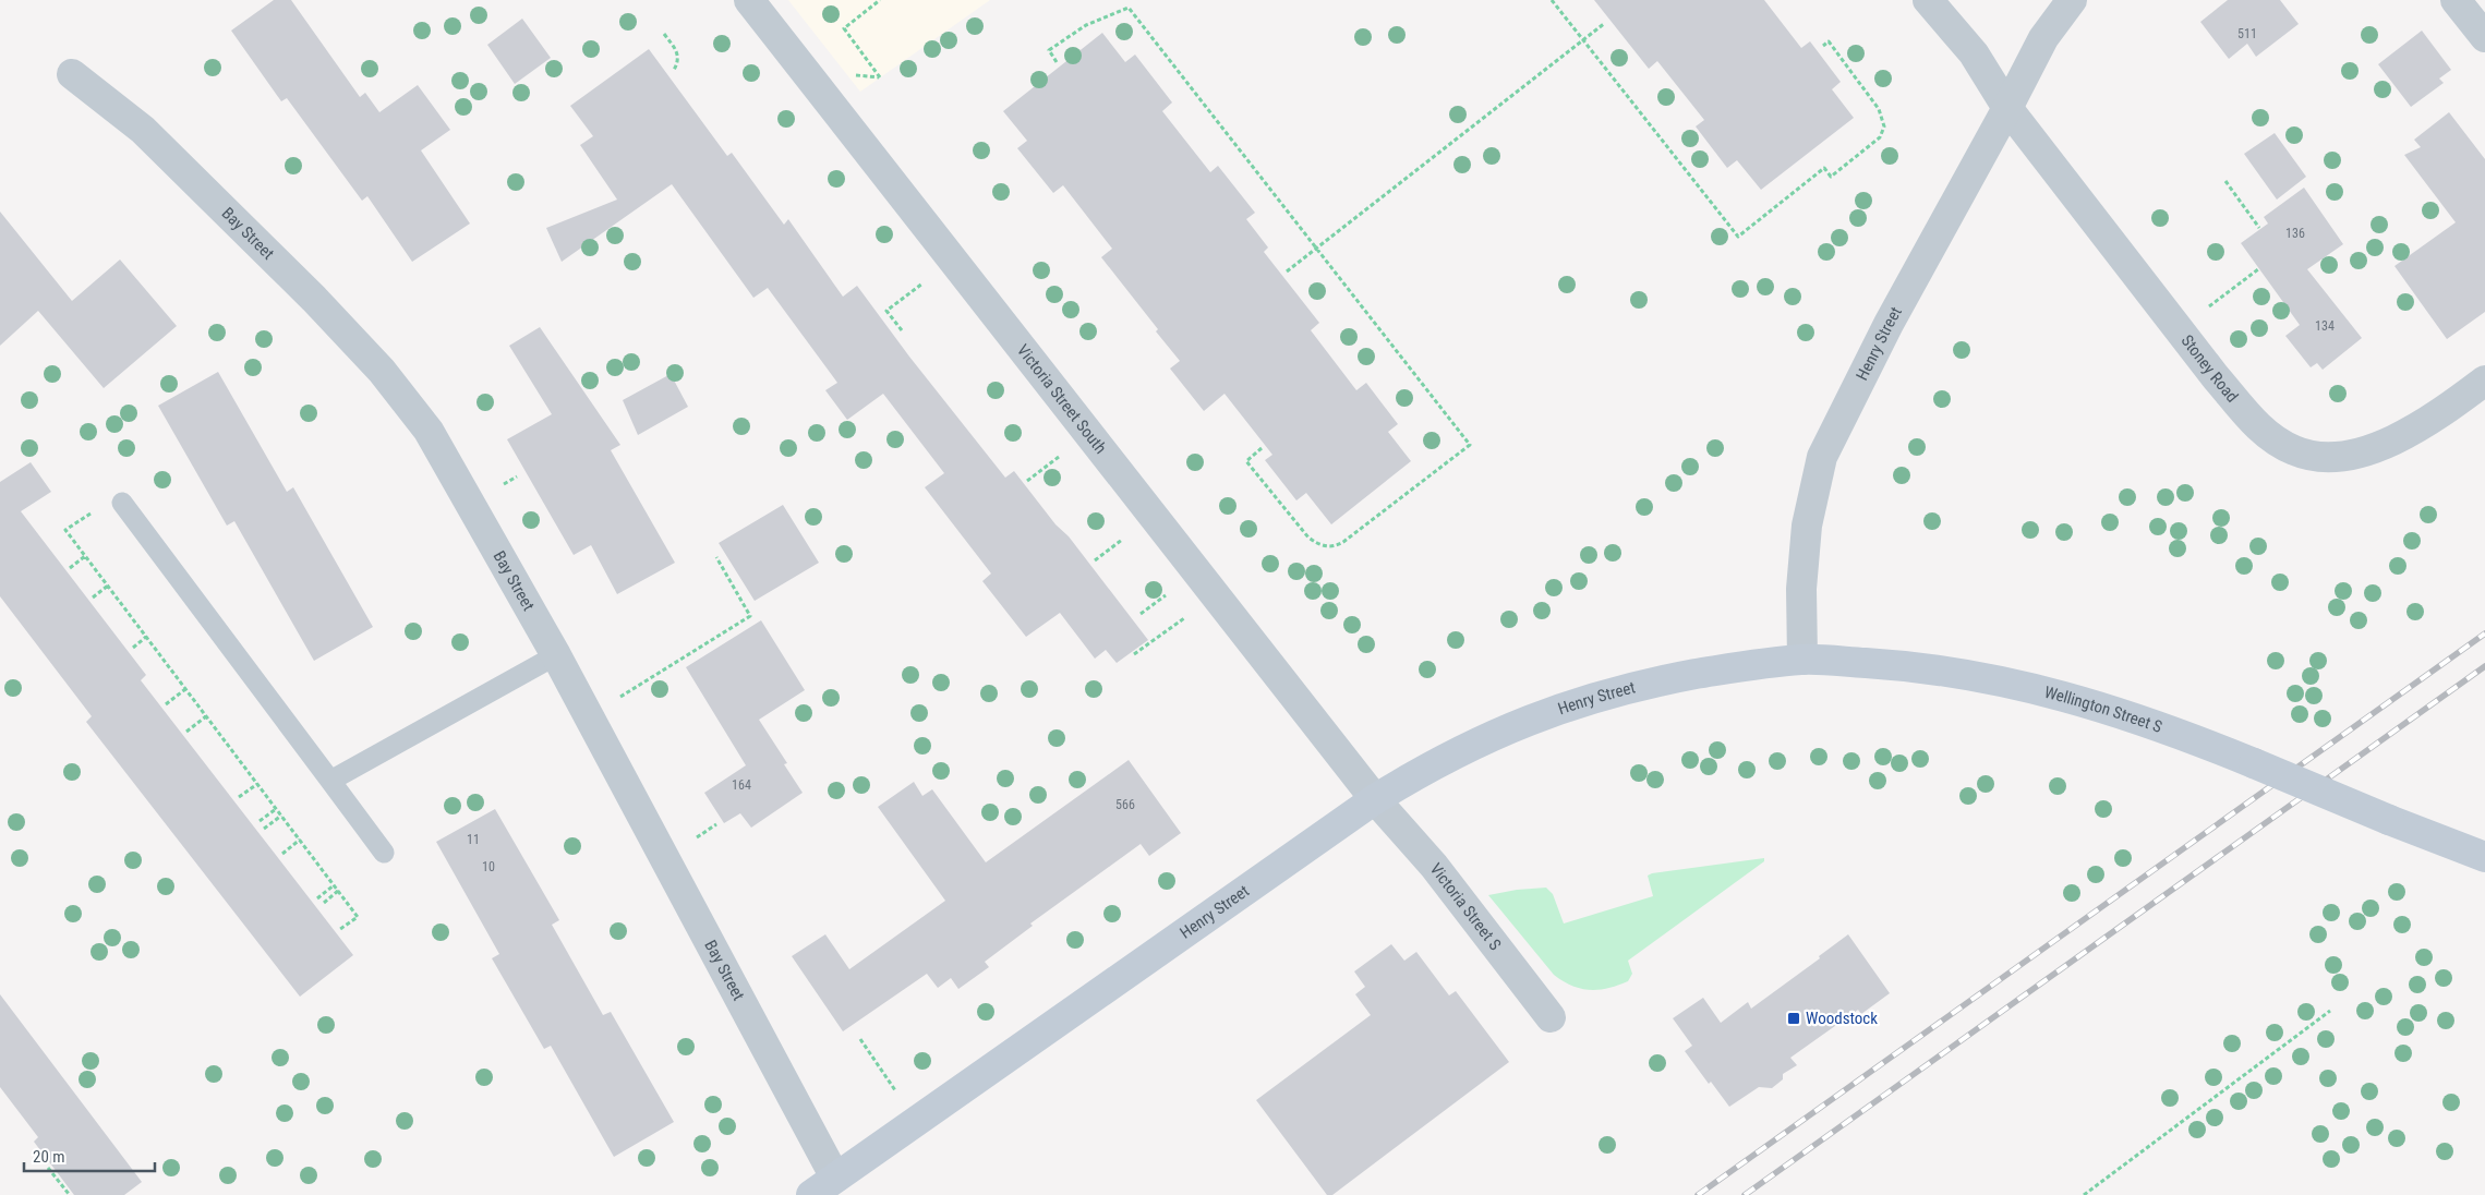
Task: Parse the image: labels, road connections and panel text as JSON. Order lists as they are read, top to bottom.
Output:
{
  "streets": {
    "main road": ["Henry Street", "Wellington Street S"],
    "street": [
      "Bay Street",
      "Stoney Road",
      "Victoria Street South",
      "Victoria Street S"
    ]
  },
  "crossings": [
    ["Bay Street", "Henry Street"],
    ["Henry Street", "Stoney Road"],
    ["Henry Street", "Victoria Street South"],
    ["Henry Street", "Wellington Street S"],
    ["Henry Street", "Victoria Street S"],
    ["Victoria Street South", "Victoria Street S"]
  ],
  "places": {
    "transit": ["Woodstock"]
  },
  "house_numbers": [
    "511",
    "136",
    "134",
    "164",
    "566",
    "11",
    "10"
  ],
  "scale_bar": "20 m"
}
